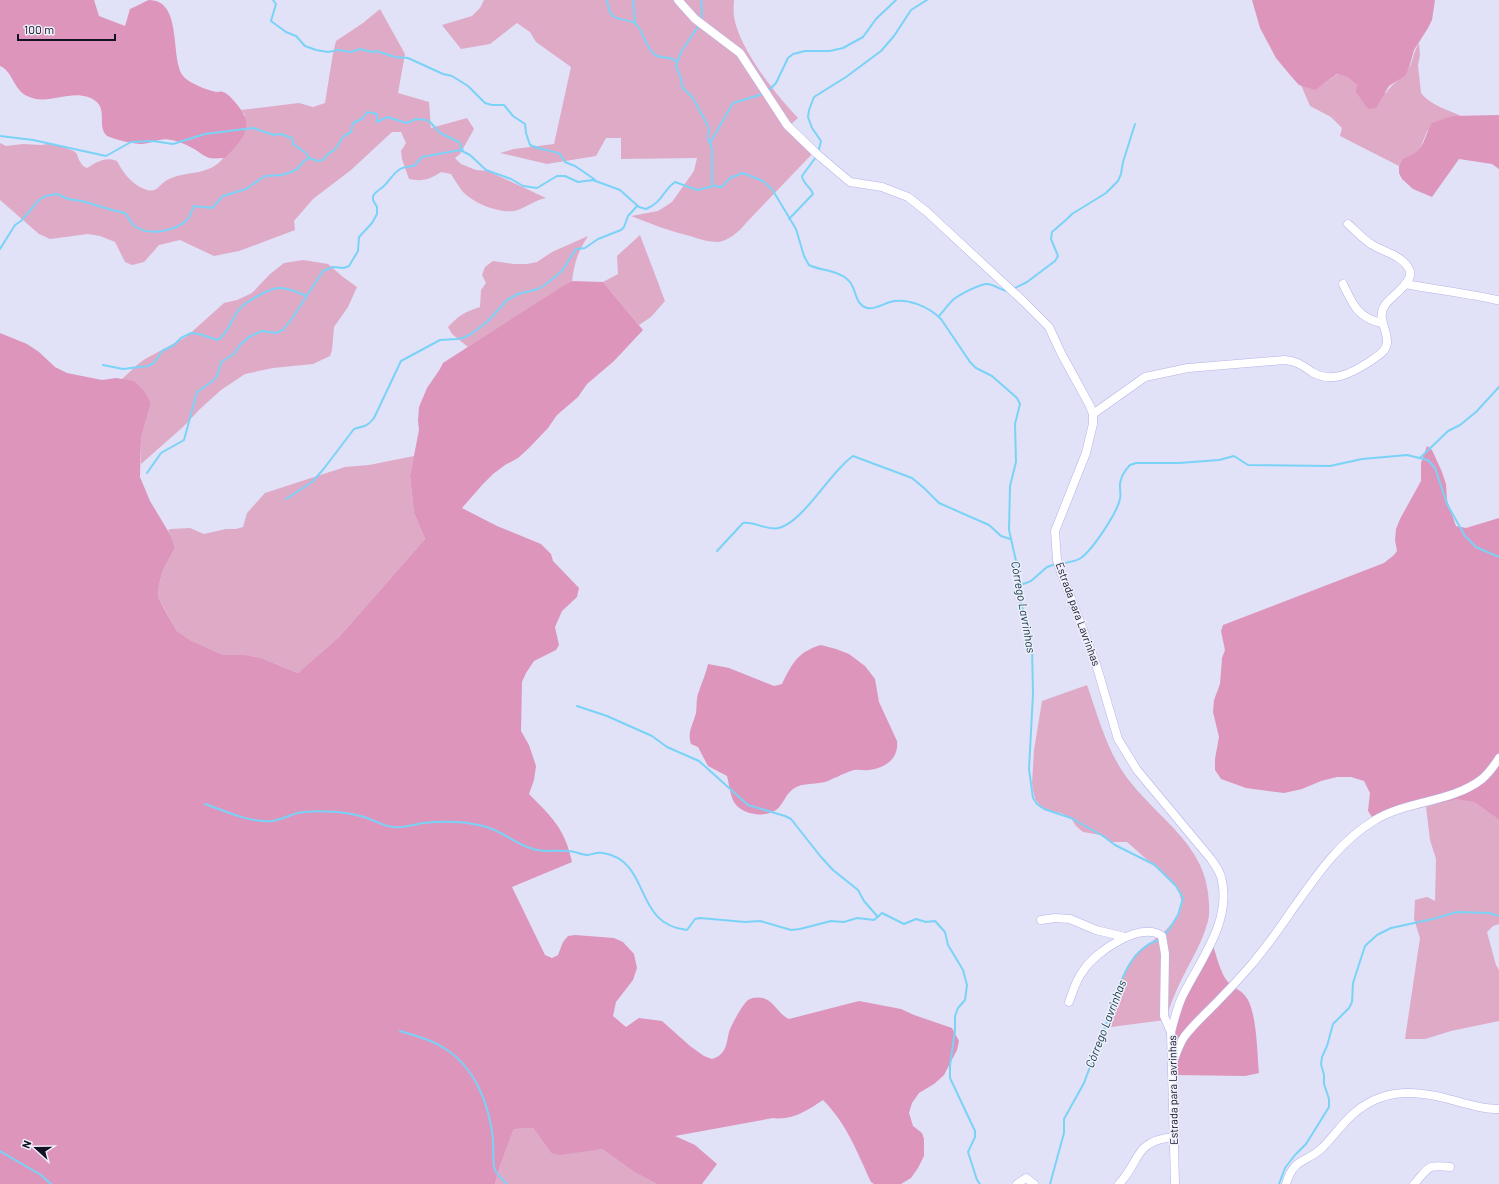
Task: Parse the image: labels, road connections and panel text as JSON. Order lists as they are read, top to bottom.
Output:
{
  "streets": {
    "street": ["Estrada para Lavrinhas"]
  },
  "water": ["Córrego Lavrinhas"],
  "scale_bar": "100 m",
  "north": "left"
}
